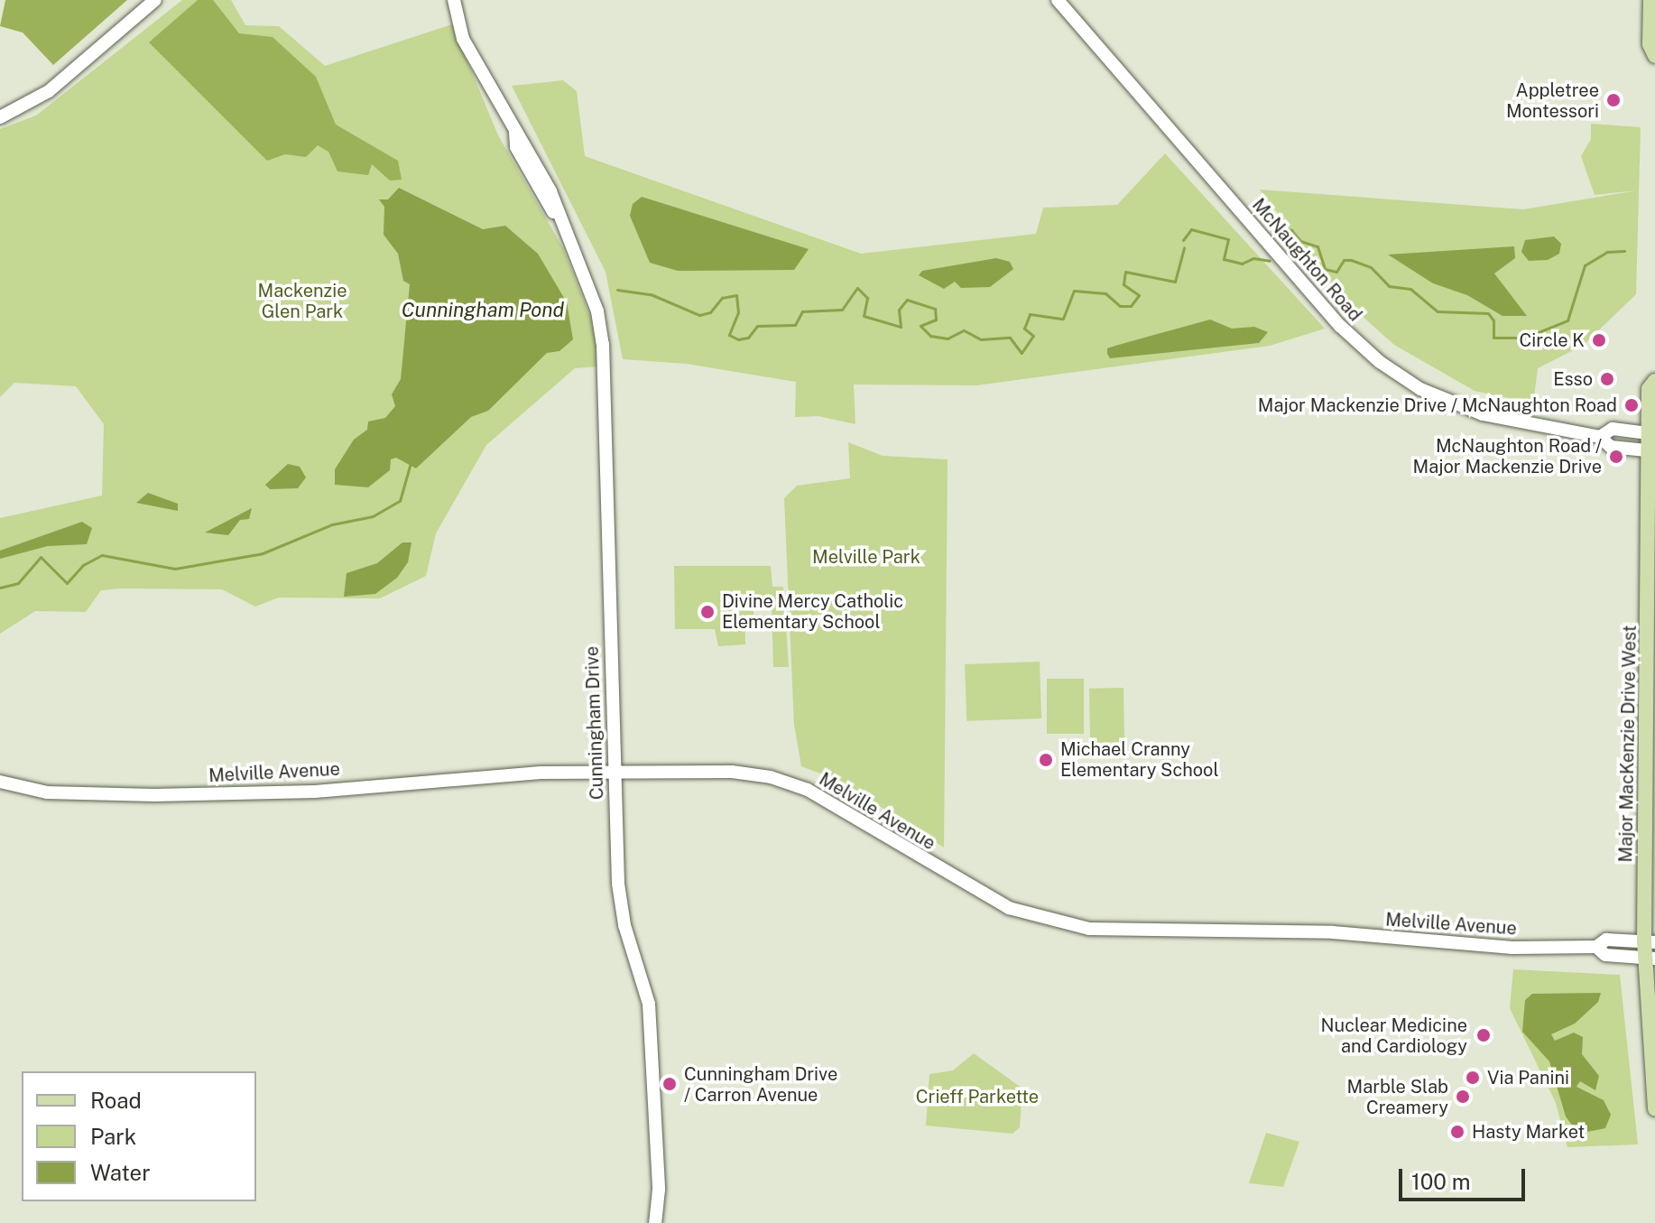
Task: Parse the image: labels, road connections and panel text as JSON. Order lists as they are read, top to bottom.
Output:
{
  "streets": {
    "main road": ["Major MacKenzie Drive West"],
    "street": ["McNaughton Road", "Cunningham Drive", "Melville Avenue"]
  },
  "crossings": [
    ["McNaughton Road", "Major MacKenzie Drive West"],
    ["Cunningham Drive", "Melville Avenue"],
    ["Major MacKenzie Drive West", "Melville Avenue"]
  ],
  "water": ["Cunningham Pond"],
  "parks": ["Mackenzie Glen Park", "Melville Park", "Crieff Parkette"],
  "places": [
    "Appletree Montessori",
    "Circle K",
    "Esso",
    "Major Mackenzie Drive / McNaughton Road",
    "McNaughton Road / Major Mackenzie Drive",
    "Divine Mercy Catholic Elementary School",
    "Michael Cranny Elementary School",
    "Nuclear Medicine and Cardiology",
    "Via Panini",
    "Cunningham Drive / Carron Avenue",
    "Marble Slab Creamery",
    "Hasty Market"
  ],
  "legend": ["Road", "Park", "Water"],
  "scale_bar": "100 m"
}
